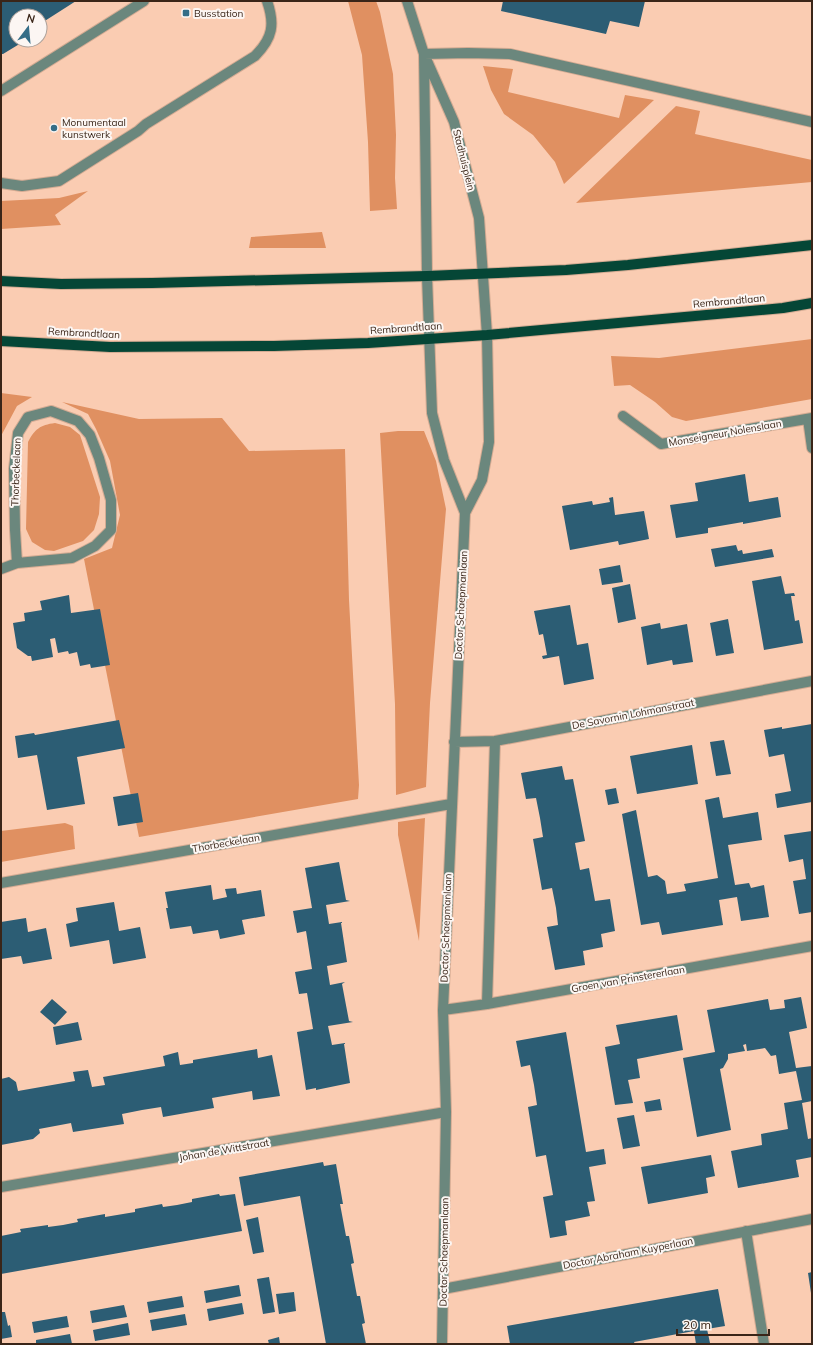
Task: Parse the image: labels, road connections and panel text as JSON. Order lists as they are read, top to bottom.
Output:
{
  "streets": {
    "main road": ["Rembrandtlaan"],
    "street": [
      "Stadhuisplein",
      "Monseigneur Nolenslaan",
      "Thorbeckelaan",
      "Doctor Schaepmanlaan",
      "De Savornin Lohmanstraat",
      "Groen van Prinstererlaan",
      "Johan de Wittstraat",
      "Doctor Abraham Kuyperlaan"
    ]
  },
  "crossings": [
    ["Stadhuisplein", "Doctor Schaepmanlaan"],
    ["Rembrandtlaan", "Doctor Schaepmanlaan"],
    ["Thorbeckelaan", "Doctor Schaepmanlaan"],
    ["Doctor Schaepmanlaan", "De Savornin Lohmanstraat"],
    ["Doctor Schaepmanlaan", "Groen van Prinstererlaan"],
    ["Doctor Schaepmanlaan", "Johan de Wittstraat"],
    ["Doctor Schaepmanlaan", "Doctor Abraham Kuyperlaan"]
  ],
  "places": {
    "transit": ["Busstation"],
    "other": ["Monumentaal kunstwerk"]
  },
  "scale_bar": "20 m",
  "north": "top"
}
